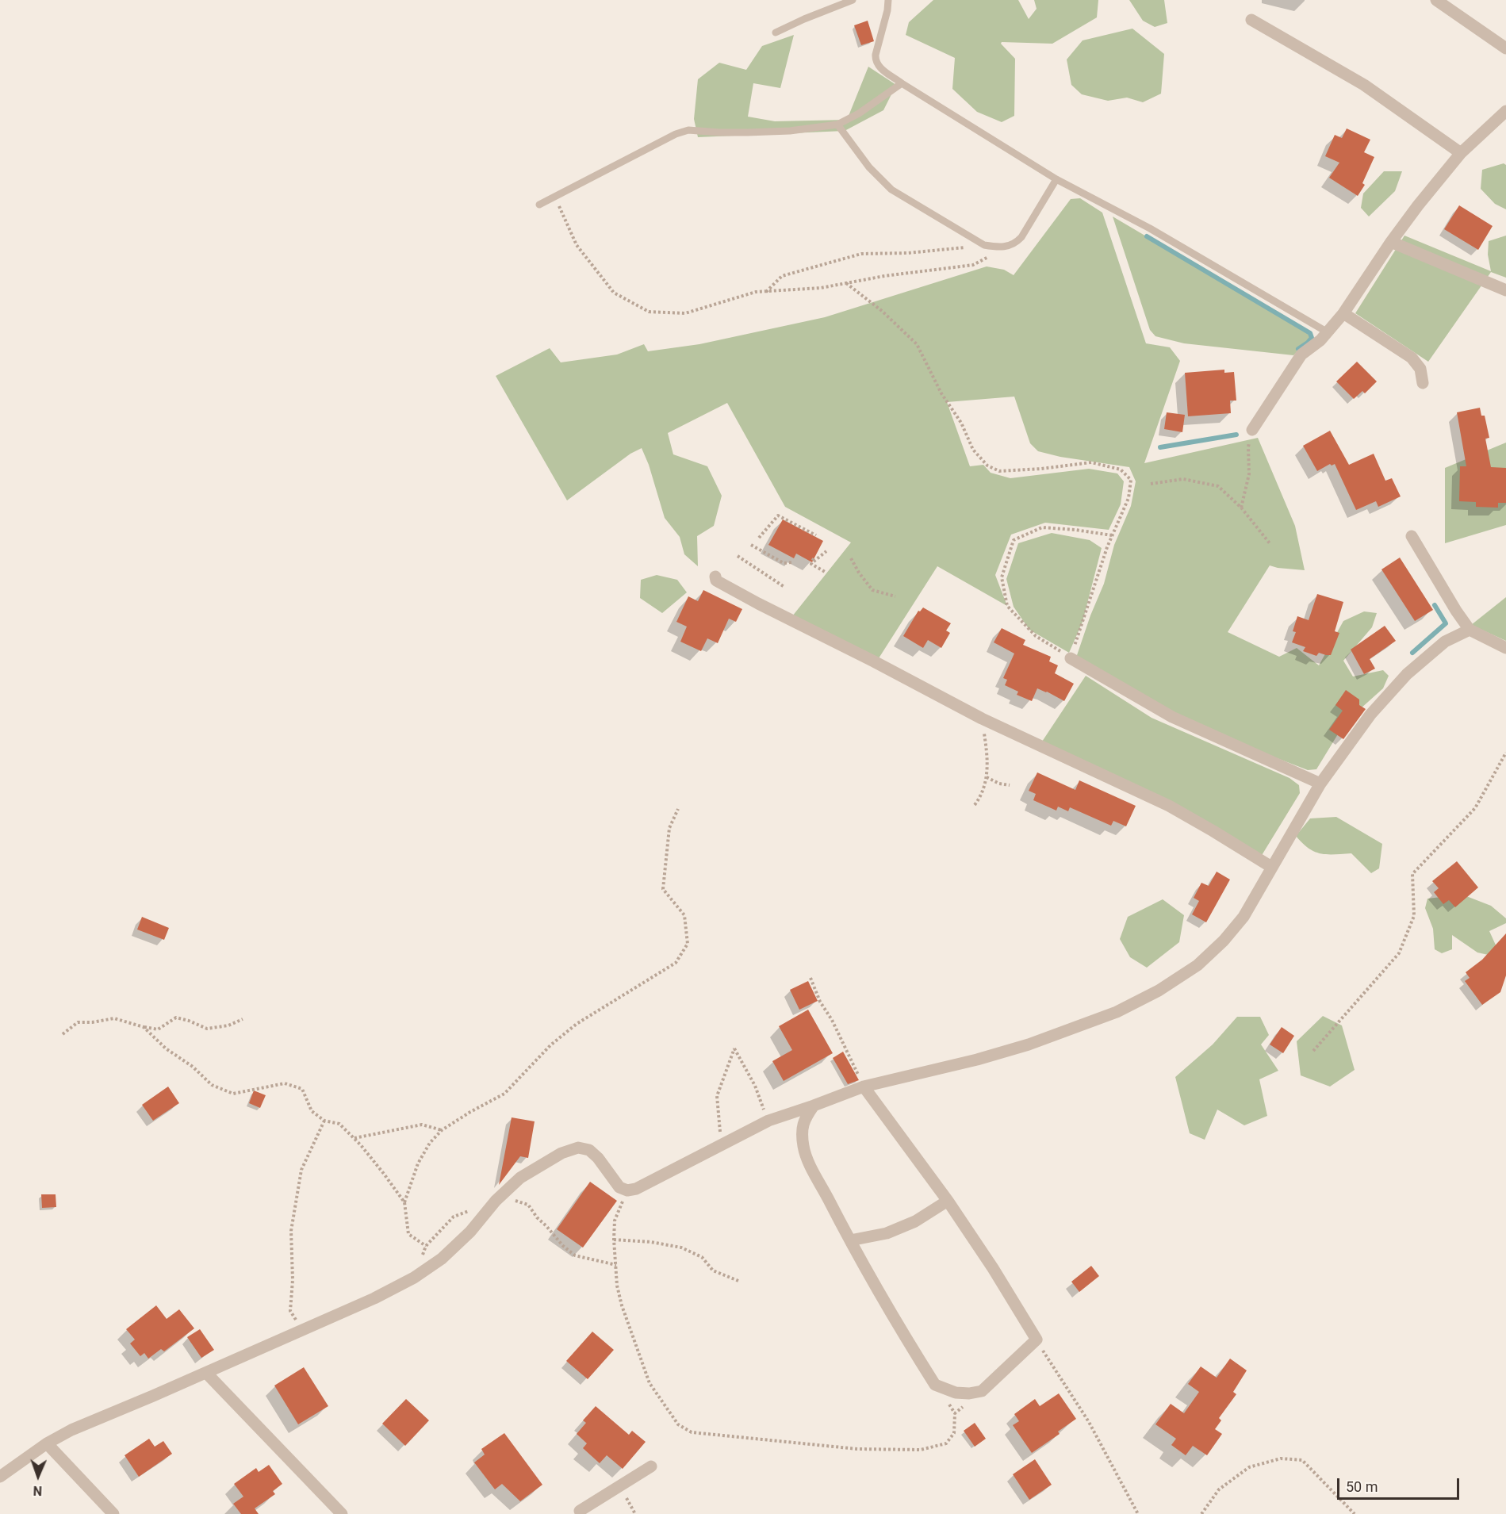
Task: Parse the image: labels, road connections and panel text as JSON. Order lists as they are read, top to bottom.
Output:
{
  "scale_bar": "50 m",
  "north": "bottom"
}
